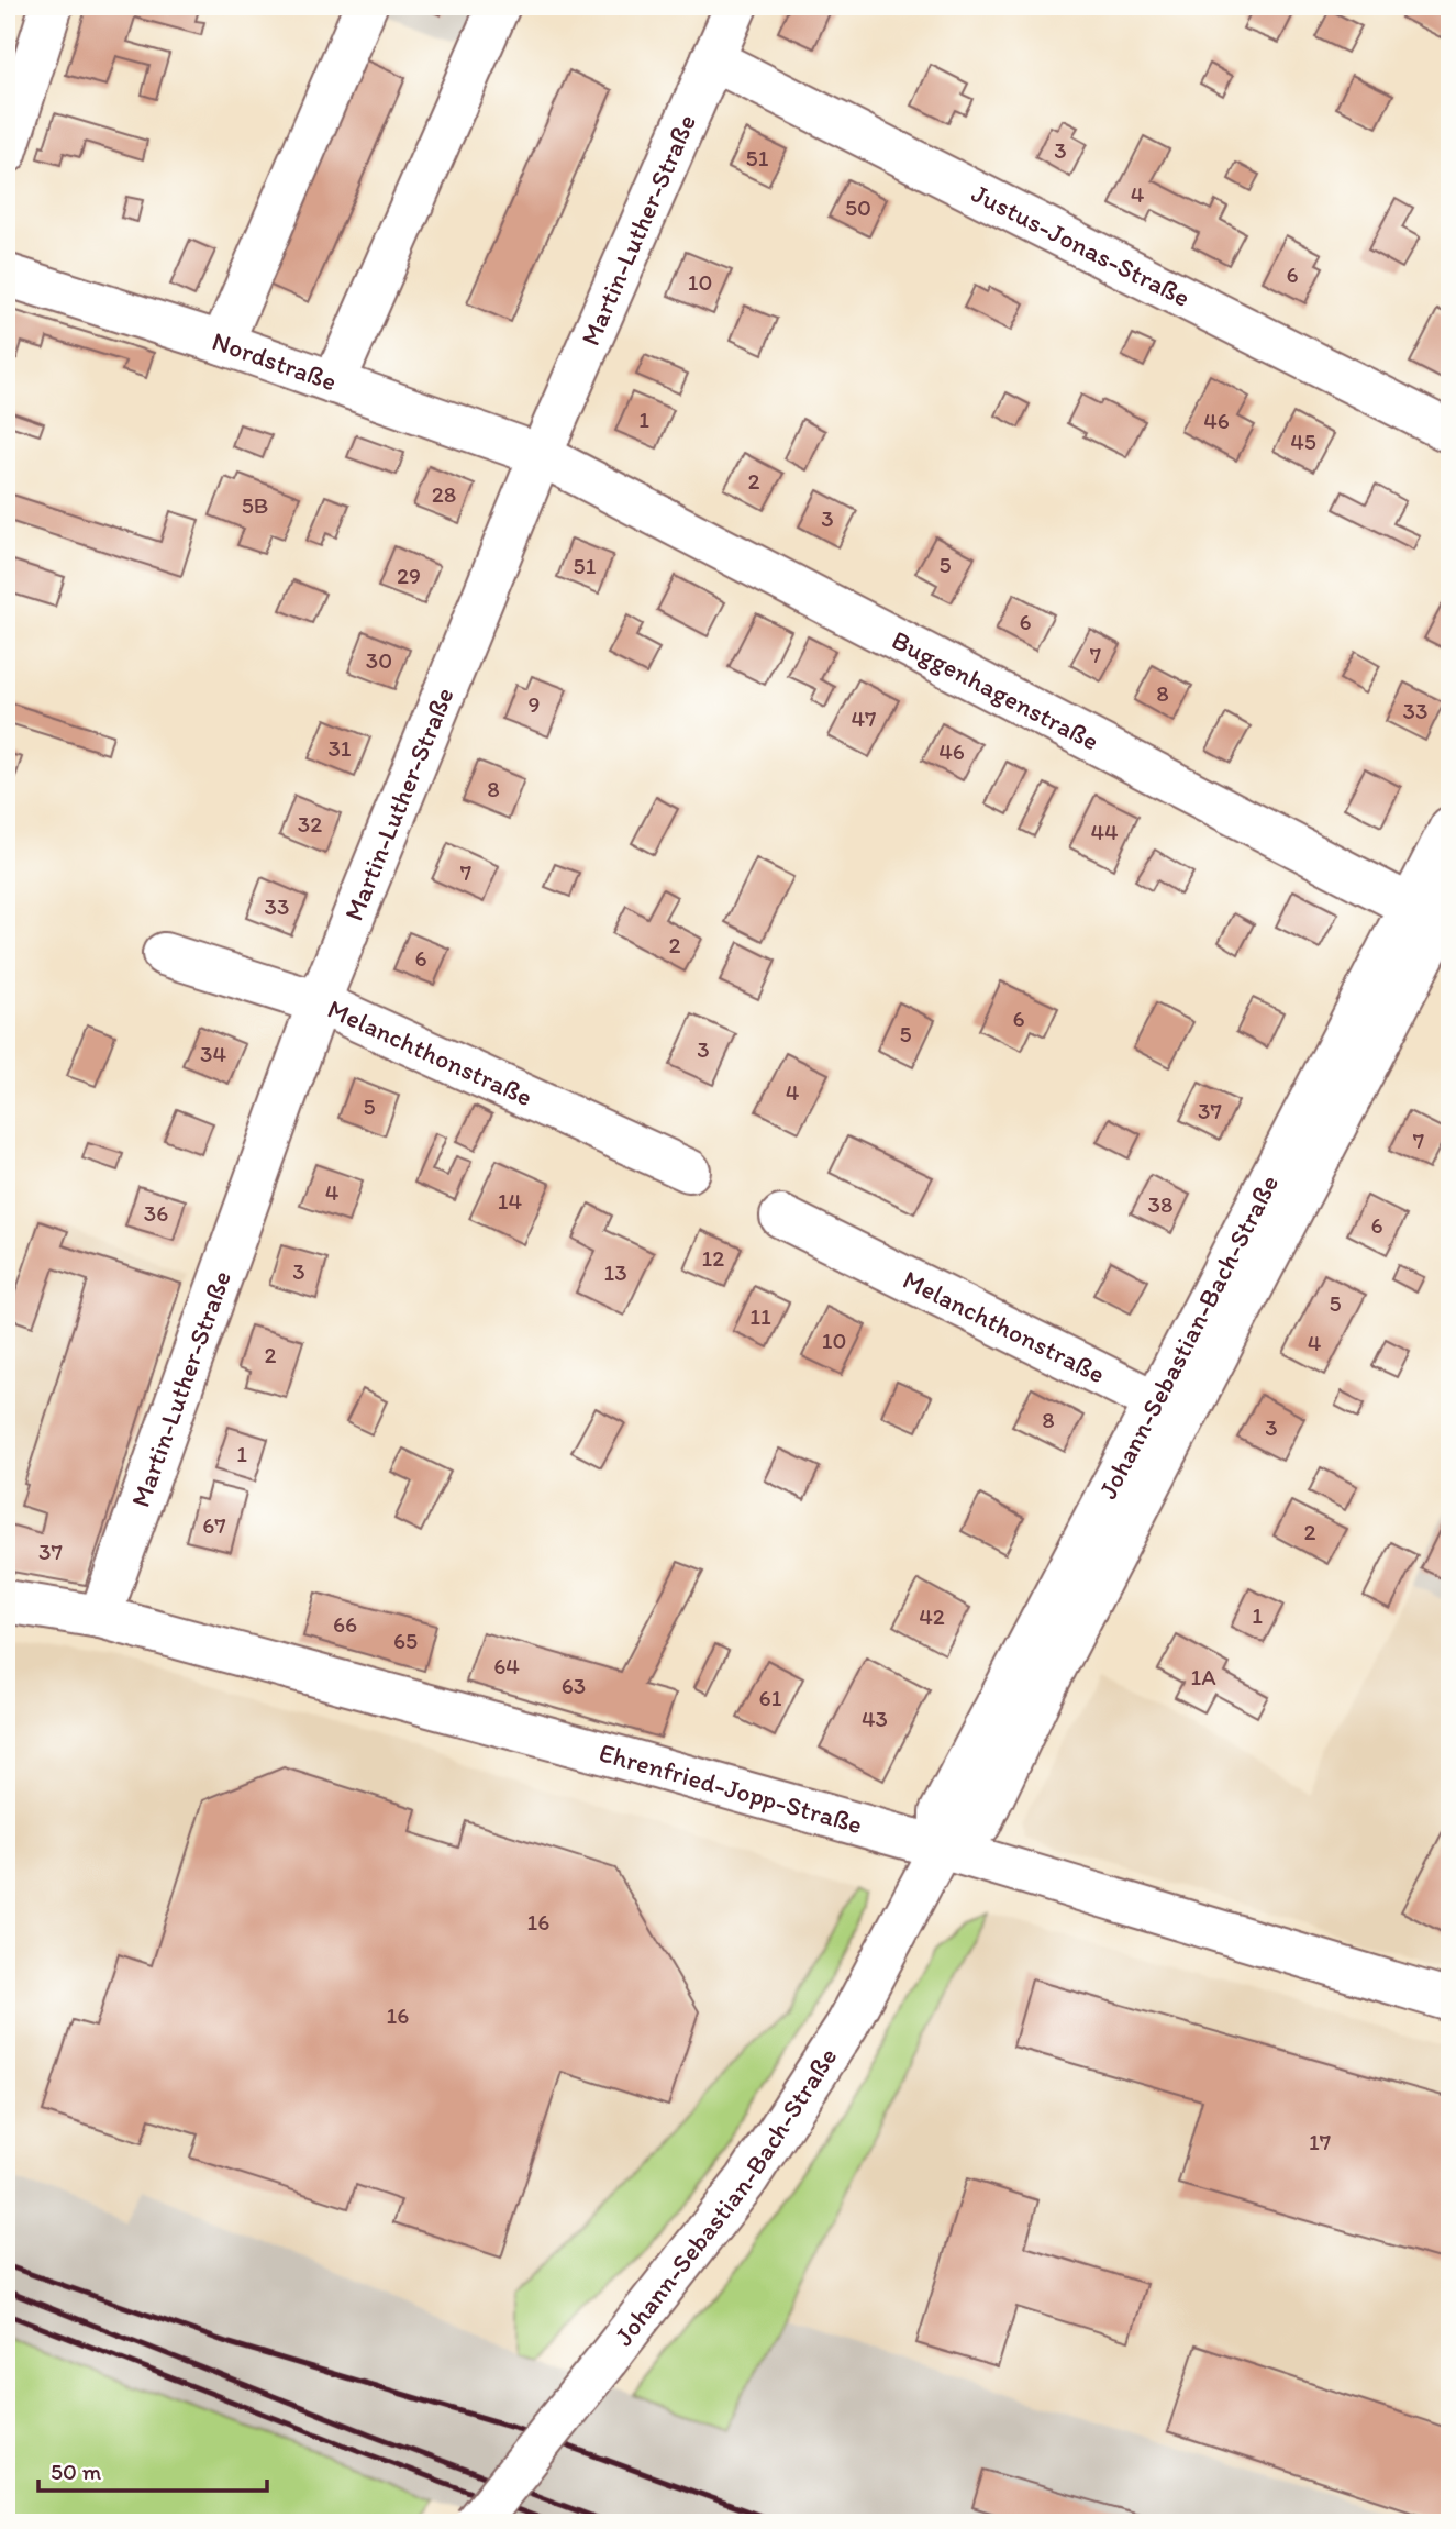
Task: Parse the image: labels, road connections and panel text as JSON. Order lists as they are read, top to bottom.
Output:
{
  "streets": {
    "street": [
      "Martin-Luther-Straße",
      "Justus-Jonas-Straße",
      "Nordstraße",
      "Buggenhagenstraße",
      "Melanchthonstraße",
      "Johann-Sebastian-Bach-Straße",
      "Ehrenfried-Jopp-Straße"
    ]
  },
  "crossings": [
    ["Martin-Luther-Straße", "Justus-Jonas-Straße"],
    ["Martin-Luther-Straße", "Nordstraße"],
    ["Martin-Luther-Straße", "Buggenhagenstraße"],
    ["Martin-Luther-Straße", "Melanchthonstraße"],
    ["Martin-Luther-Straße", "Ehrenfried-Jopp-Straße"],
    ["Nordstraße", "Buggenhagenstraße"],
    ["Buggenhagenstraße", "Johann-Sebastian-Bach-Straße"],
    ["Melanchthonstraße", "Johann-Sebastian-Bach-Straße"],
    ["Johann-Sebastian-Bach-Straße", "Ehrenfried-Jopp-Straße"]
  ],
  "house_numbers": [
    "3",
    "51",
    "4",
    "50",
    "6",
    "10",
    "1",
    "46",
    "45",
    "2",
    "28",
    "5B",
    "3",
    "5",
    "51",
    "29",
    "6",
    "7",
    "30",
    "8",
    "9",
    "33",
    "47",
    "31",
    "46",
    "8",
    "32",
    "44",
    "7",
    "33",
    "2",
    "6",
    "6",
    "5",
    "3",
    "34",
    "4",
    "5",
    "37",
    "7",
    "4",
    "14",
    "38",
    "36",
    "6",
    "12",
    "3",
    "13",
    "5",
    "11",
    "10",
    "4",
    "2",
    "8",
    "3",
    "1",
    "67",
    "2",
    "37",
    "1",
    "42",
    "66",
    "65",
    "64",
    "1A",
    "63",
    "61",
    "43",
    "16",
    "16",
    "17"
  ],
  "scale_bar": "50 m"
}
